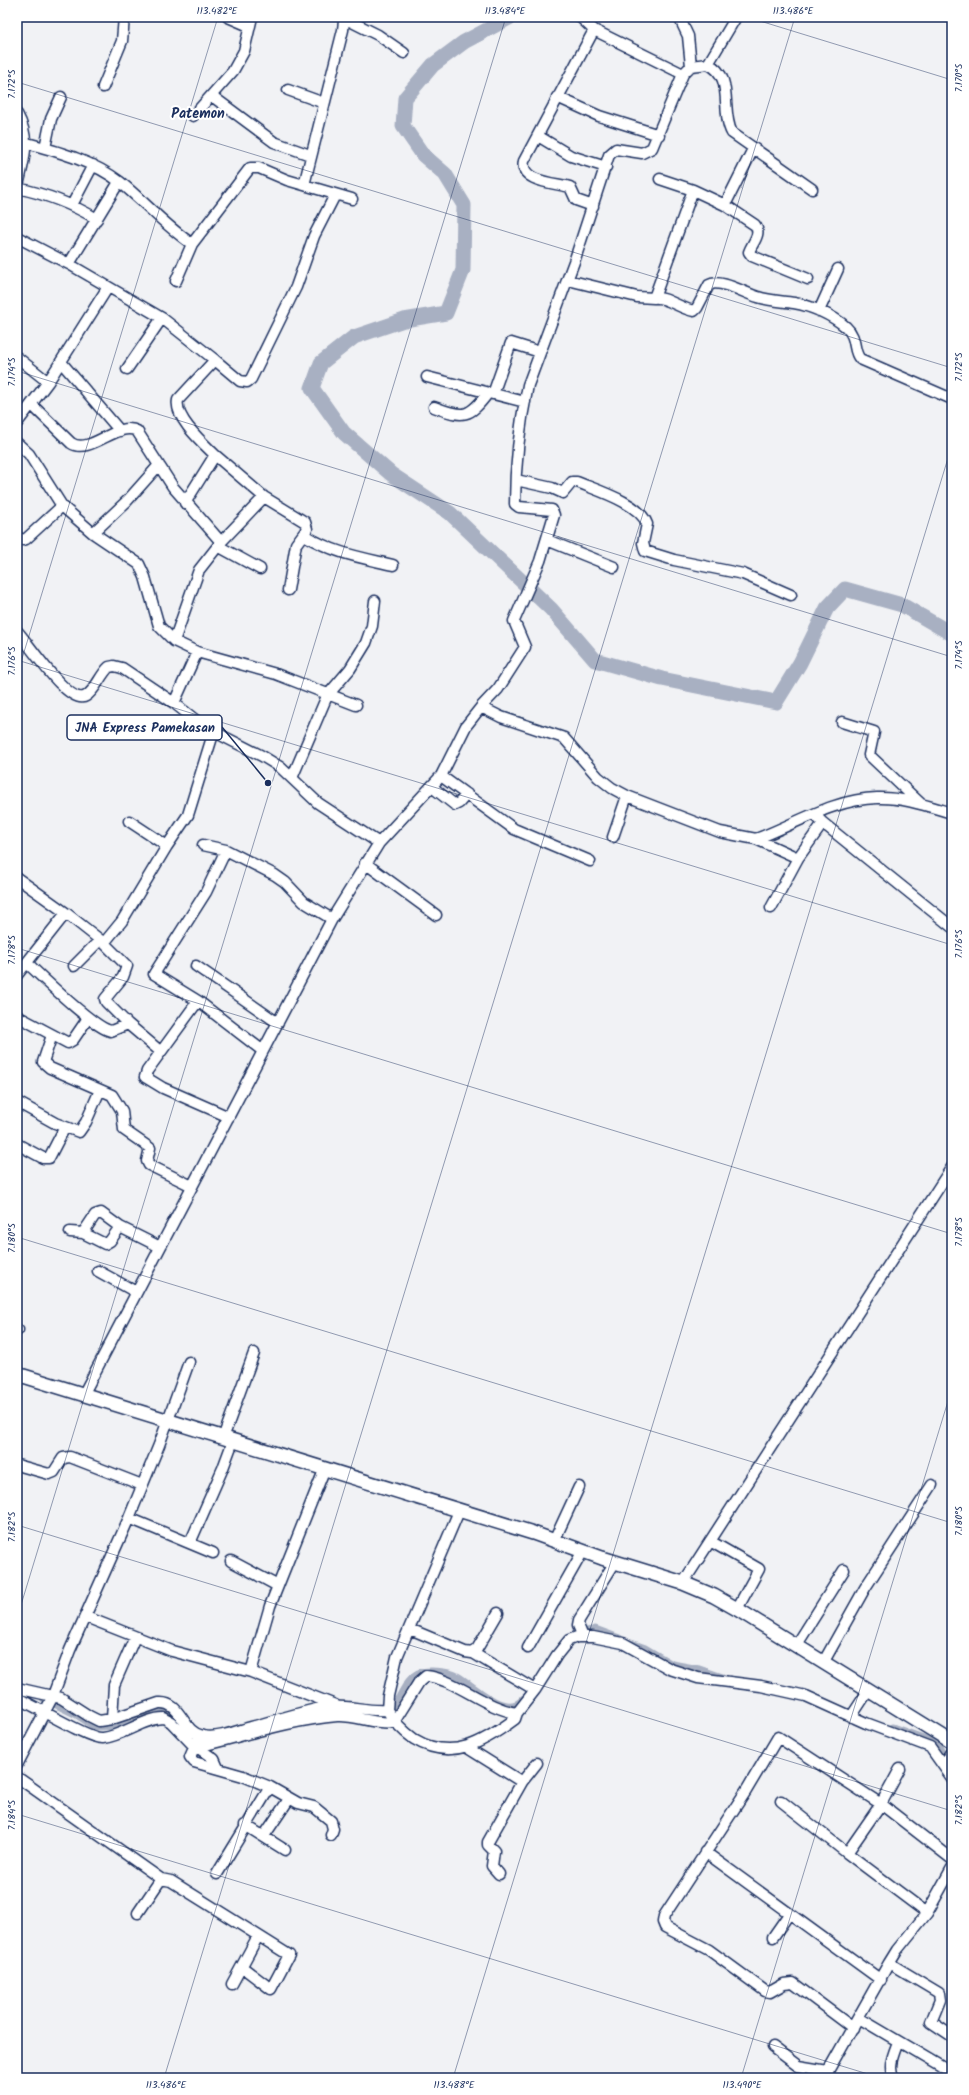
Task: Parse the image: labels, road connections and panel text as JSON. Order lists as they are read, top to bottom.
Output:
{
  "districts": ["Patemon"],
  "places": ["JNA Express Pamekasan"],
  "coordinates": [
    "113.482°E",
    "113.484°E",
    "113.486°E",
    "7.170°S",
    "7.172°S",
    "7.174°S",
    "7.176°S",
    "7.178°S",
    "7.180°S",
    "7.182°S",
    "7.184°S",
    "113.488°E",
    "113.490°E"
  ]
}
